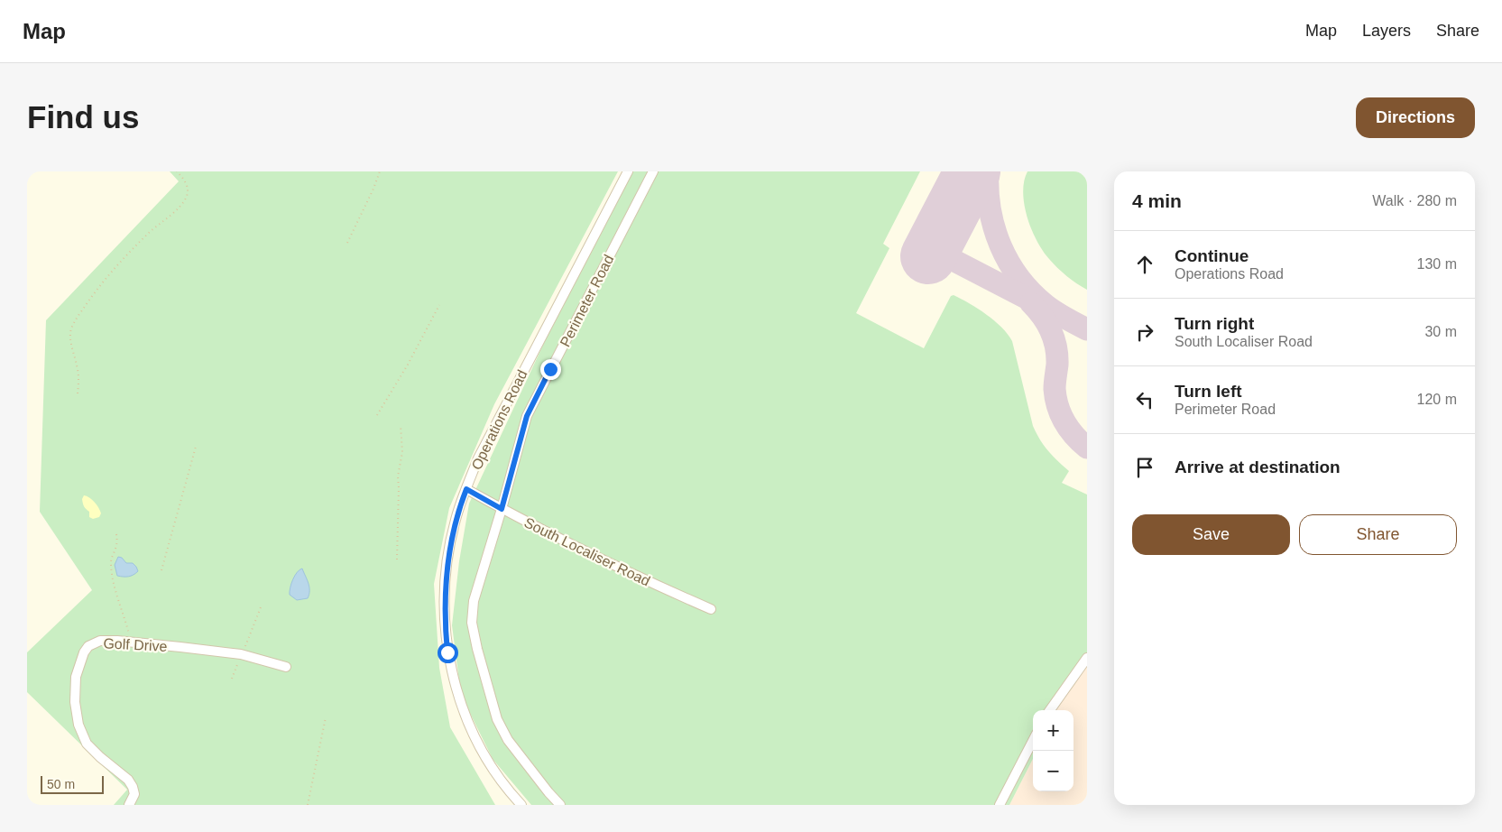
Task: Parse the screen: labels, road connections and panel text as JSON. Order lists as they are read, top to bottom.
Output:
{
  "streets": {
    "street": [
      "Perimeter Road",
      "Operations Road",
      "South Localiser Road",
      "Golf Drive"
    ]
  },
  "crossings": [
    ["Perimeter Road", "South Localiser Road"],
    ["Operations Road", "South Localiser Road"]
  ],
  "scale_bar": "50 m",
  "page": {
    "header": "Map",
    "nav": ["Map", "Layers", "Share"],
    "buttons": [
      "Directions",
      ["Save", "Share"]
    ],
    "title": "Find us",
    "heading": ["4 min", "Walk · 280 m"],
    "list": [
      ["Continue", "Operations Road", "130 m"],
      ["Turn right", "South Localiser Road", "30 m"],
      ["Turn left", "Perimeter Road", "120 m"],
      "Arrive at destination"
    ],
    "map_buttons": ["+", "−"],
    "scale": "50 m"
  }
}
